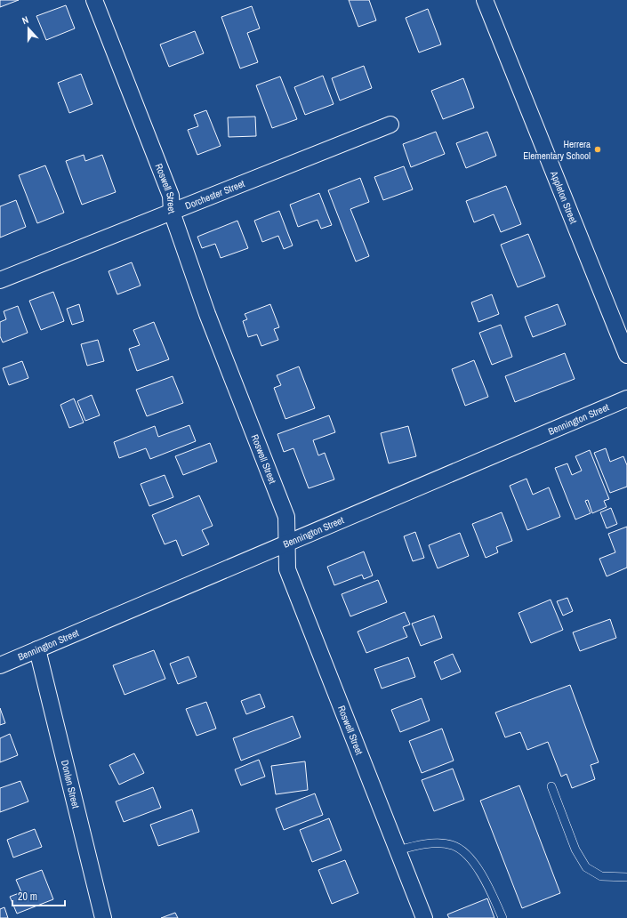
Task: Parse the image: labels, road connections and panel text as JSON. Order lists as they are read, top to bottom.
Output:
{
  "streets": {
    "street": [
      "Roswell Street",
      "Dorchester Street",
      "Appleton Street",
      "Bennington Street",
      "Donlen Street"
    ]
  },
  "crossings": [
    ["Roswell Street", "Dorchester Street"],
    ["Roswell Street", "Bennington Street"],
    ["Bennington Street", "Donlen Street"]
  ],
  "places": ["Herrera Elementary School"],
  "scale_bar": "20 m",
  "north": "top"
}
